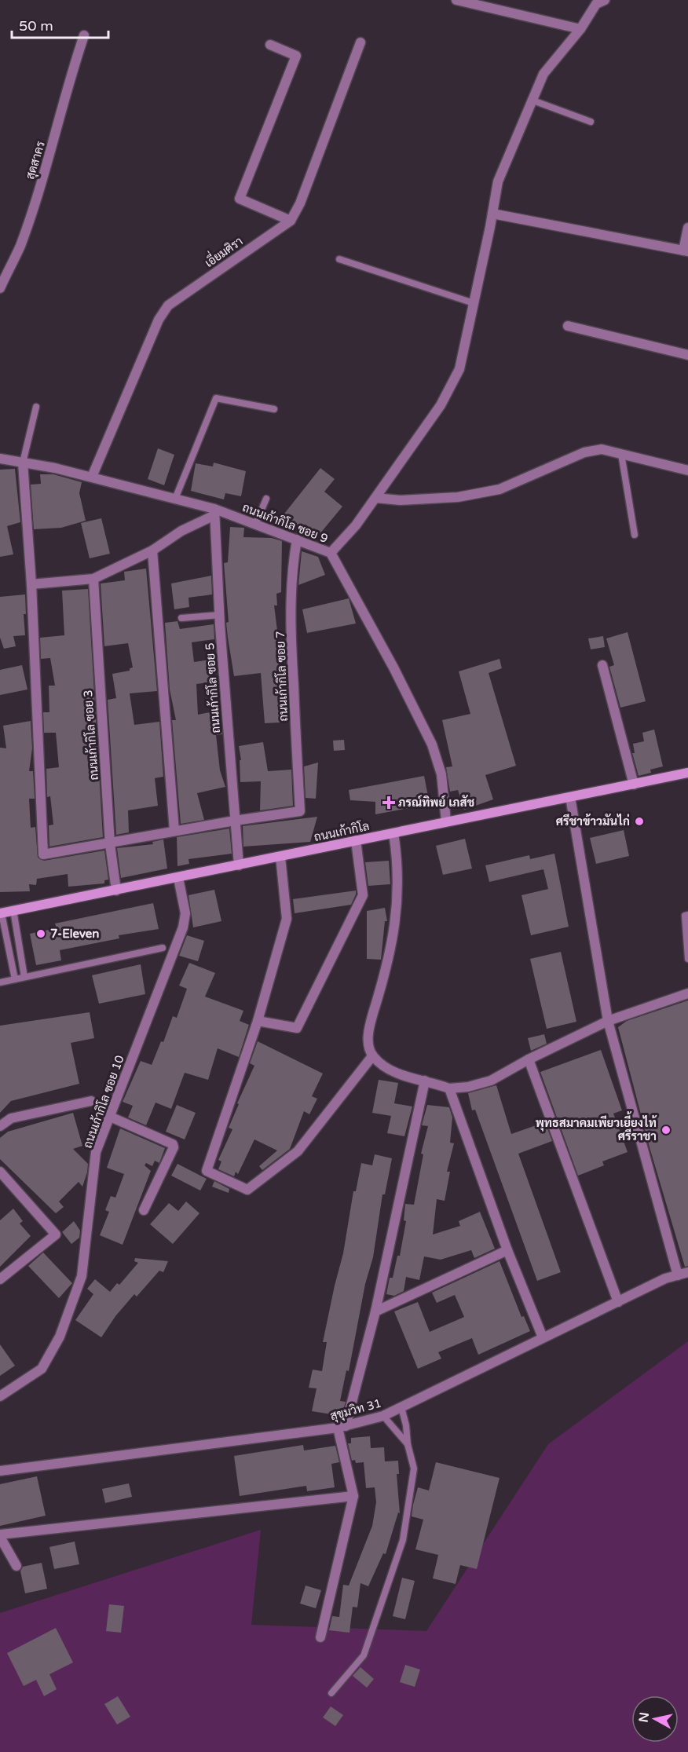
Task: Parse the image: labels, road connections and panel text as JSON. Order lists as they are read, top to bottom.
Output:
{
  "streets": {
    "main road": ["ถนนเก้ากิโล"],
    "street": [
      "สุดสาคร",
      "เอี่ยมศิรา",
      "ถนนเก้ากิโล ซอย 9",
      "ถนนเก้ากิโล ซอย 7",
      "ถนนเก้ากิโล ซอย 5",
      "ถนนเก้ากิโล ซอย 3",
      "ถนนเก้ากิโล ซอย 10",
      "สุขุมวิท 31"
    ]
  },
  "crossings": [
    ["เอี่ยมศิรา", "ถนนเก้ากิโล ซอย 9"],
    ["ถนนเก้ากิโล ซอย 9", "ถนนเก้ากิโล ซอย 7"],
    ["ถนนเก้ากิโล ซอย 9", "ถนนเก้ากิโล ซอย 5"],
    ["ถนนเก้ากิโล ซอย 9", "ถนนเก้ากิโล"],
    ["ถนนเก้ากิโล ซอย 7", "ถนนเก้ากิโล ซอย 5"],
    ["ถนนเก้ากิโล ซอย 5", "ถนนเก้ากิโล"],
    ["ถนนเก้ากิโล ซอย 3", "ถนนเก้ากิโล"],
    ["ถนนเก้ากิโล", "ถนนเก้ากิโล ซอย 10"]
  ],
  "places": {
    "health": ["ภรณ์ทิพย์ เภสัช"],
    "other": ["ศรีชาข้าวมันไก่", "7-Eleven", "พุทธสมาคมเพียวเยี้ยงไท้ ศรีราชา"]
  },
  "scale_bar": "50 m",
  "north": "left"
}
